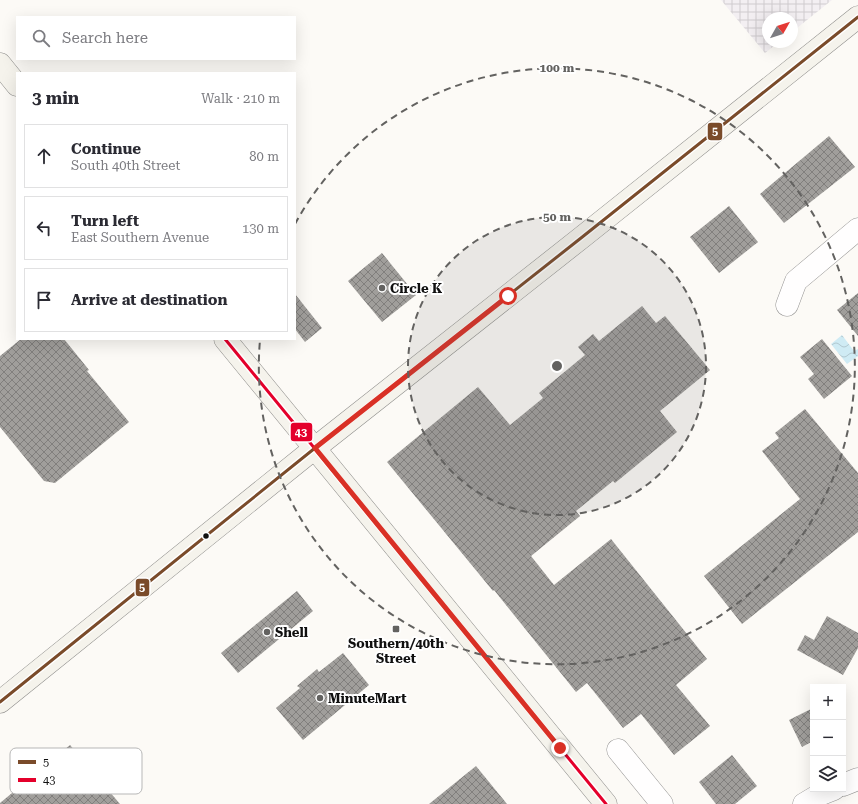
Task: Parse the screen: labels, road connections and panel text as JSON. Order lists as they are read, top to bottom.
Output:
{
  "places": {
    "other": ["Circle K", "Shell", "MinuteMart"],
    "transit": ["Southern/40th Street"]
  },
  "lines": ["transit line 5", "transit line 43"],
  "legend": ["5", "43"],
  "north": "top right",
  "page": {
    "search": "Search here",
    "heading": ["3 min", "Walk · 210 m"],
    "list": [
      ["Continue", "South 40th Street", "80 m"],
      ["Turn left", "East Southern Avenue", "130 m"],
      "Arrive at destination"
    ],
    "map_buttons": ["+", "−"]
  },
  "rings": ["100 m", "50 m"]
}
